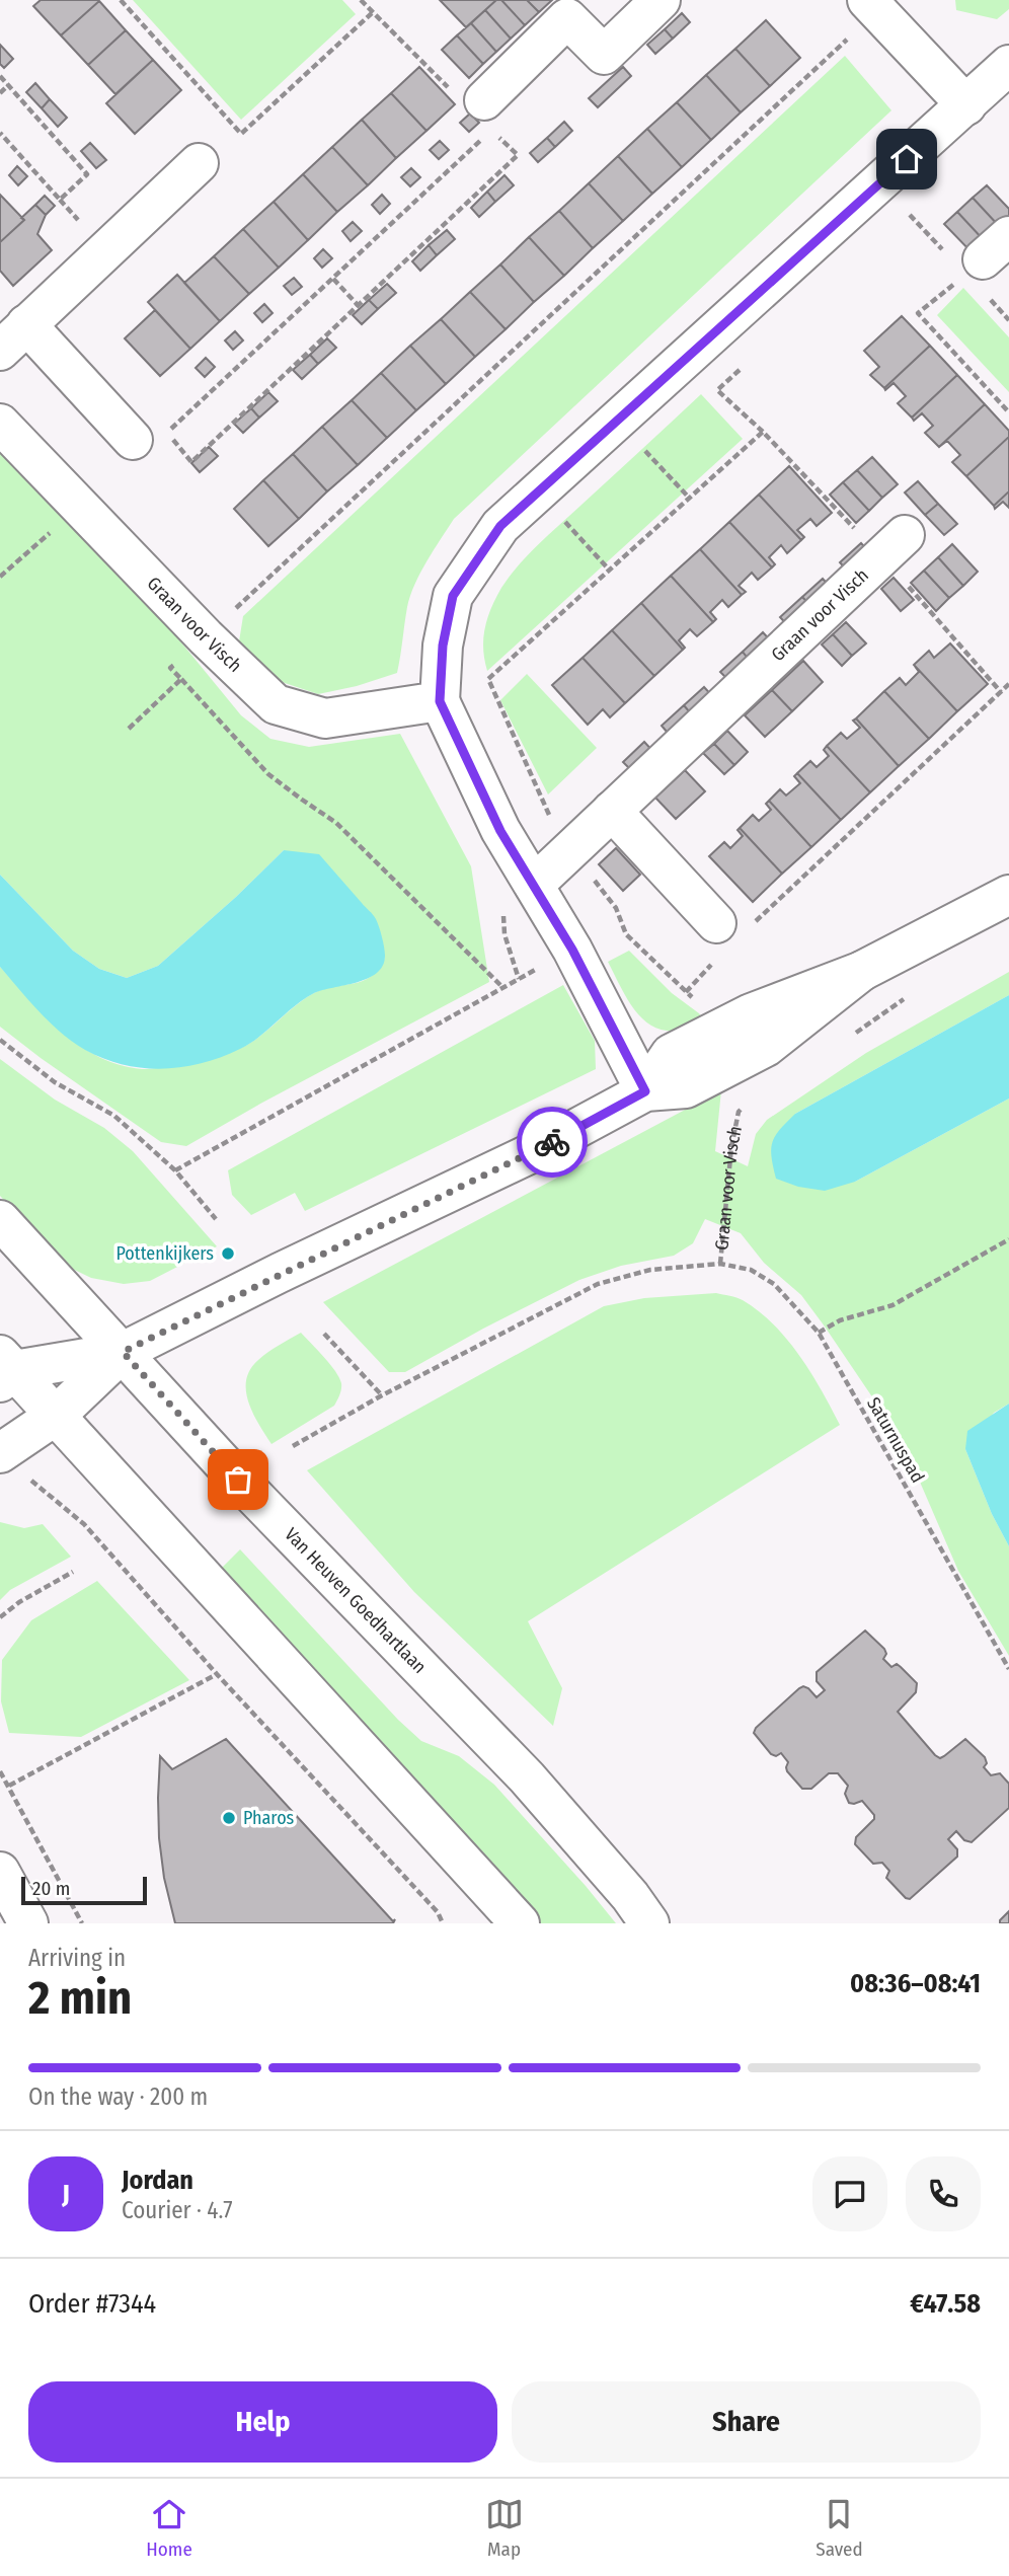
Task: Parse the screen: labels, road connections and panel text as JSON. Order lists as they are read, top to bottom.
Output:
{
  "streets": {
    "street": ["Graan voor Visch", "Van Heuven Goedhartlaan"],
    "path": ["Saturnuspad"]
  },
  "crossings": [
    ["Graan voor Visch", "Saturnuspad"]
  ],
  "places": ["Pottenkijkers", "Pharos"],
  "scale_bar": "20 m",
  "page": {
    "scale": "20 m",
    "heading": ["2 min", "Arriving in", "08:36–08:41"],
    "panel": [
      "Jordan",
      "Courier · 4.7",
      "Order #7344",
      "€47.58"
    ],
    "bar": "On the way · 200 m",
    "round": "J",
    "buttons": ["Help", "Share"],
    "tabs": ["Home", "Map", "Saved"]
  }
}
